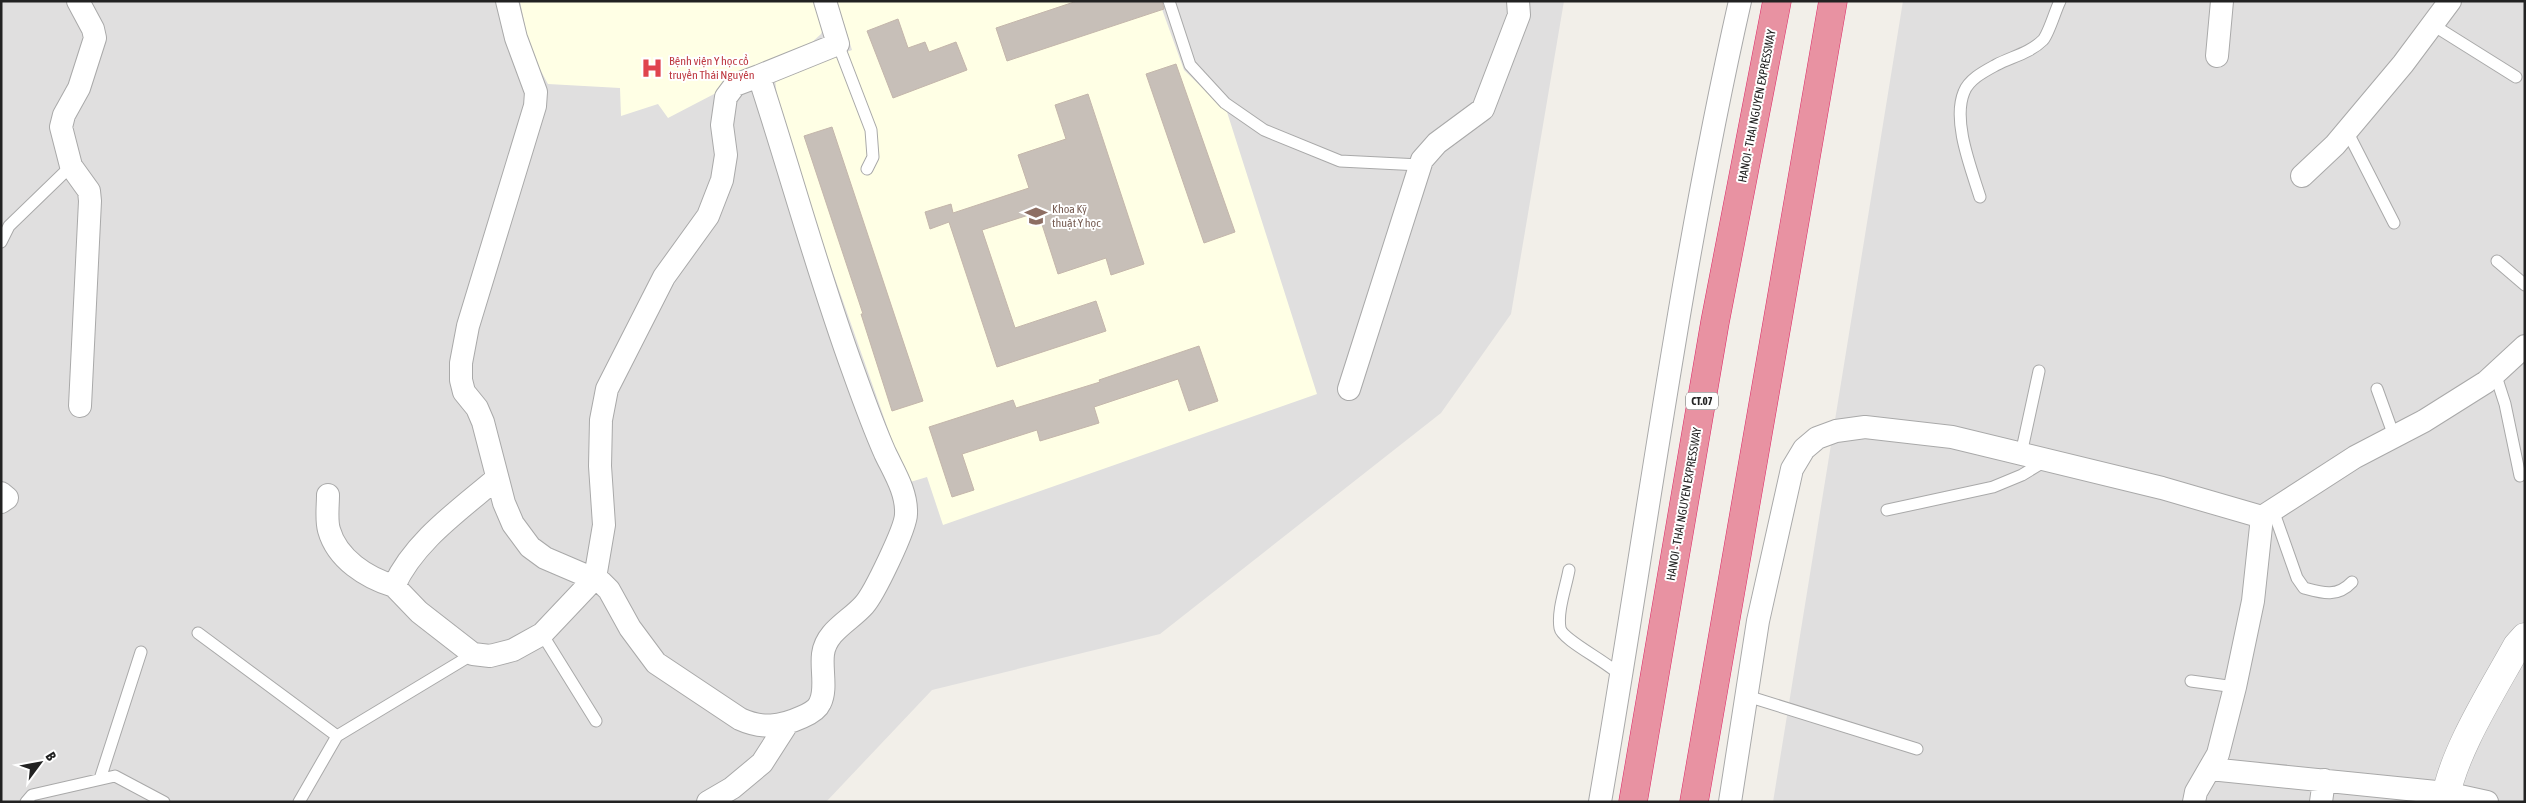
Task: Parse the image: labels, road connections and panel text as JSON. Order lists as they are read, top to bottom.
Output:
{
  "streets": {
    "highway": ["HANOI - THAI NGUYEN EXPRESSWAY", "CT.07"]
  },
  "places": {
    "hospital": ["Bệnh viện Y học cổ truyền Thái Nguyên"],
    "school or university": ["Khoa Kỹ thuật Y học"]
  },
  "north": "top right"
}
